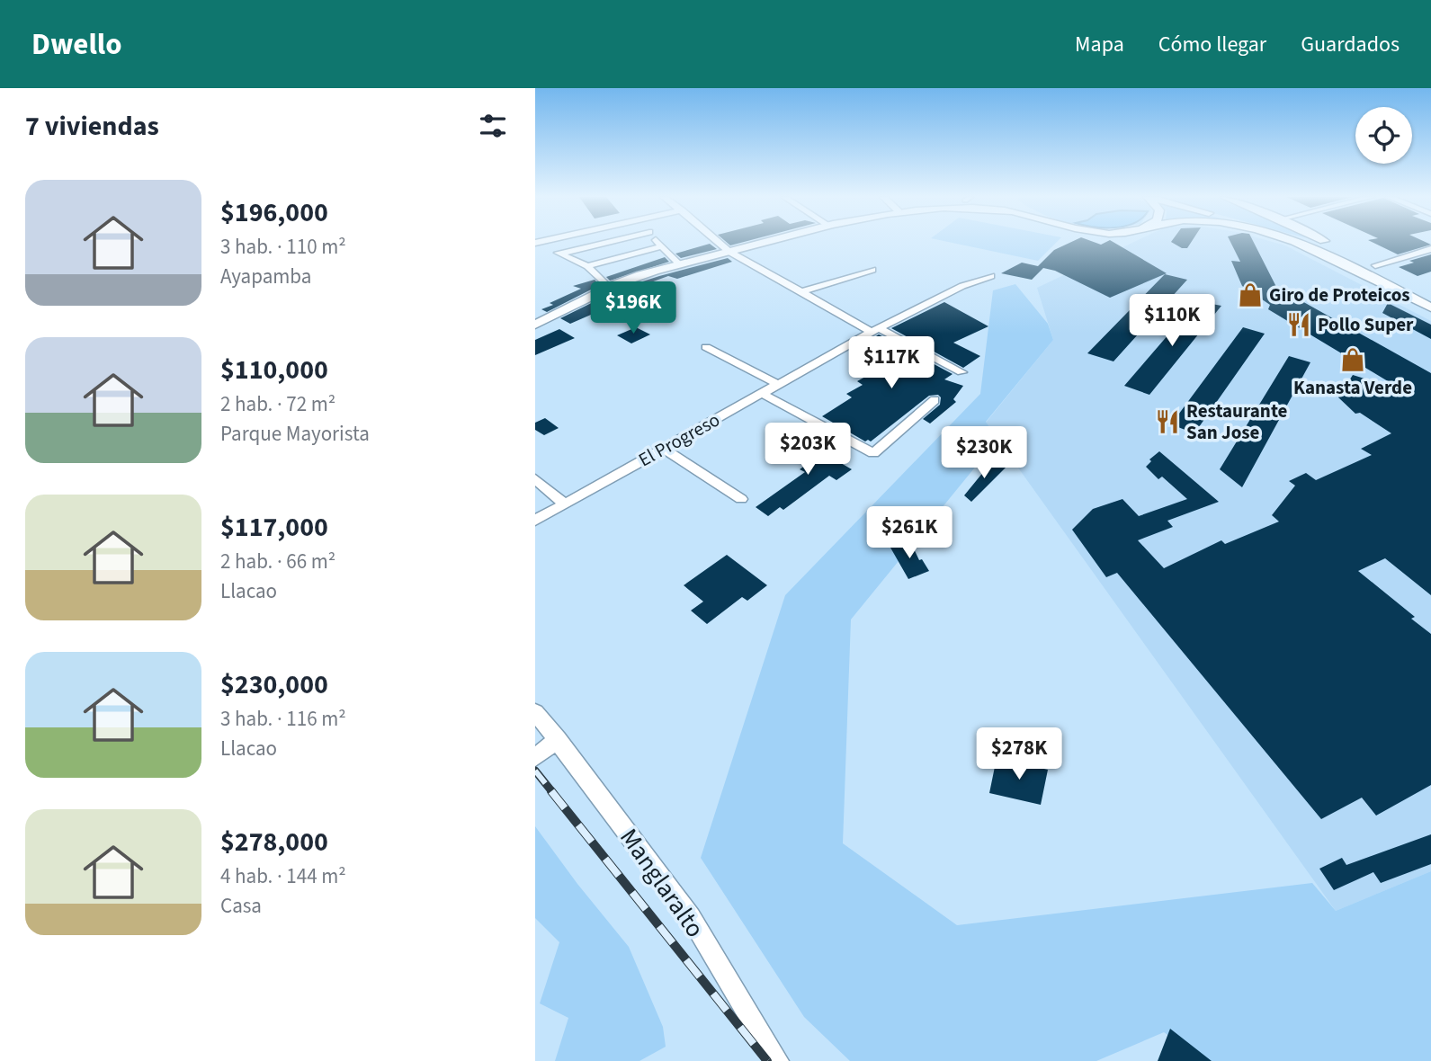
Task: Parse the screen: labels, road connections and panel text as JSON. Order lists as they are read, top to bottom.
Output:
{
  "streets": {
    "street": ["El Progreso", "Manglaralto"]
  },
  "places": {
    "shop": ["Giro de Proteicos", "Kanasta Verde"],
    "restaurant": ["Pollo Super", "Restaurante San Jose"]
  },
  "page": {
    "header": "Dwello",
    "nav": ["Mapa", "Cómo llegar", "Guardados"],
    "heading": "7 viviendas",
    "list": [
      {
        "name": "$196,000",
        "note": "3 hab. · 110 m² · Ayapamba"
      },
      {
        "name": "$110,000",
        "note": "2 hab. · 72 m² · Parque Mayorista"
      },
      {
        "name": "$117,000",
        "note": "2 hab. · 66 m² · Llacao"
      },
      {
        "name": "$230,000",
        "note": "3 hab. · 116 m² · Llacao"
      },
      {
        "name": "$278,000",
        "note": "4 hab. · 144 m² · Casa"
      }
    ],
    "price": [
      "$196K",
      "$110K",
      "$117K",
      "$203K",
      "$230K",
      "$261K",
      "$278K"
    ]
  }
}
